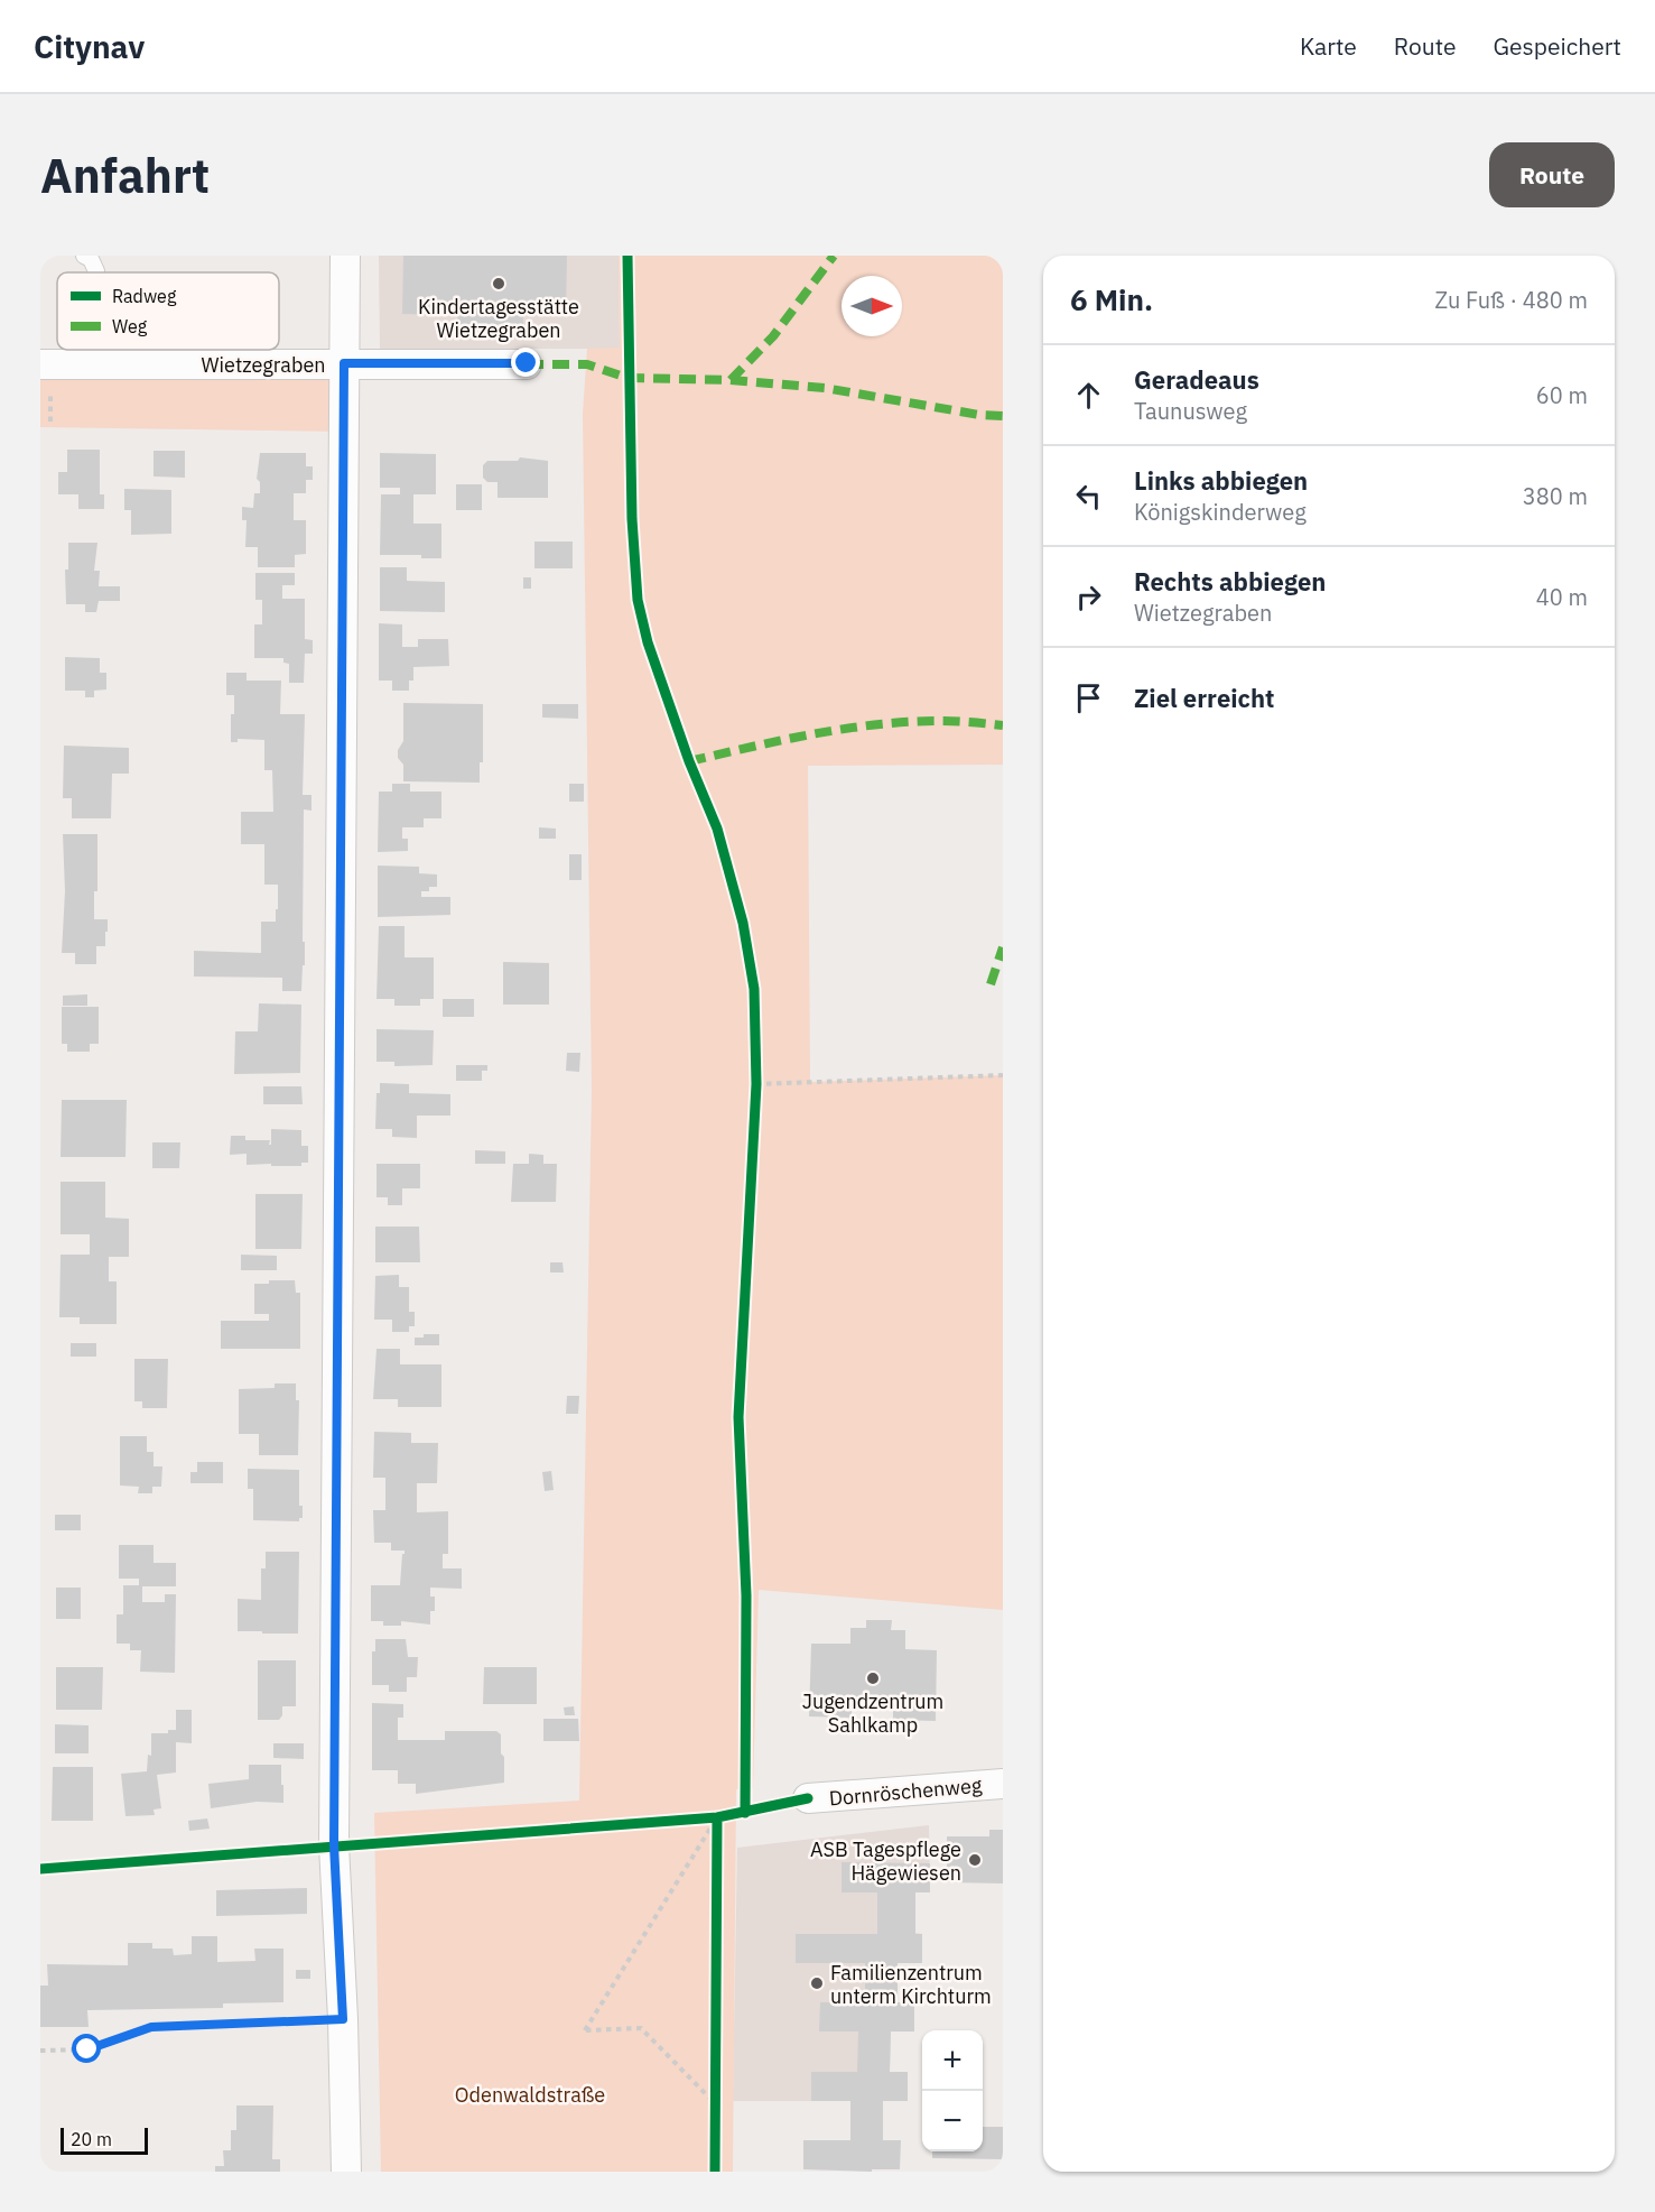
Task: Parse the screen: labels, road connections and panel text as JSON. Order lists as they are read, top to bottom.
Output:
{
  "streets": {
    "street": ["Wietzegraben", "Dornröschenweg"]
  },
  "parks": ["Odenwaldstraße"],
  "places": [
    "Kindertagesstätte Wietzegraben",
    "Jugendzentrum Sahlkamp",
    "ASB Tagespflege Hägewiesen",
    "Familienzentrum unterm Kirchturm"
  ],
  "legend": ["Radweg", "Weg"],
  "scale_bar": "20 m",
  "north": "right",
  "page": {
    "header": "Citynav",
    "nav": ["Karte", "Route", "Gespeichert"],
    "buttons": "Route",
    "title": "Anfahrt",
    "heading": ["6 Min.", "Zu Fuß · 480 m"],
    "list": [
      ["Geradeaus", "Taunusweg", "60 m"],
      ["Links abbiegen", "Königskinderweg", "380 m"],
      ["Rechts abbiegen", "Wietzegraben", "40 m"],
      "Ziel erreicht"
    ],
    "map_buttons": ["+", "−"],
    "scale": "20 m"
  }
}
